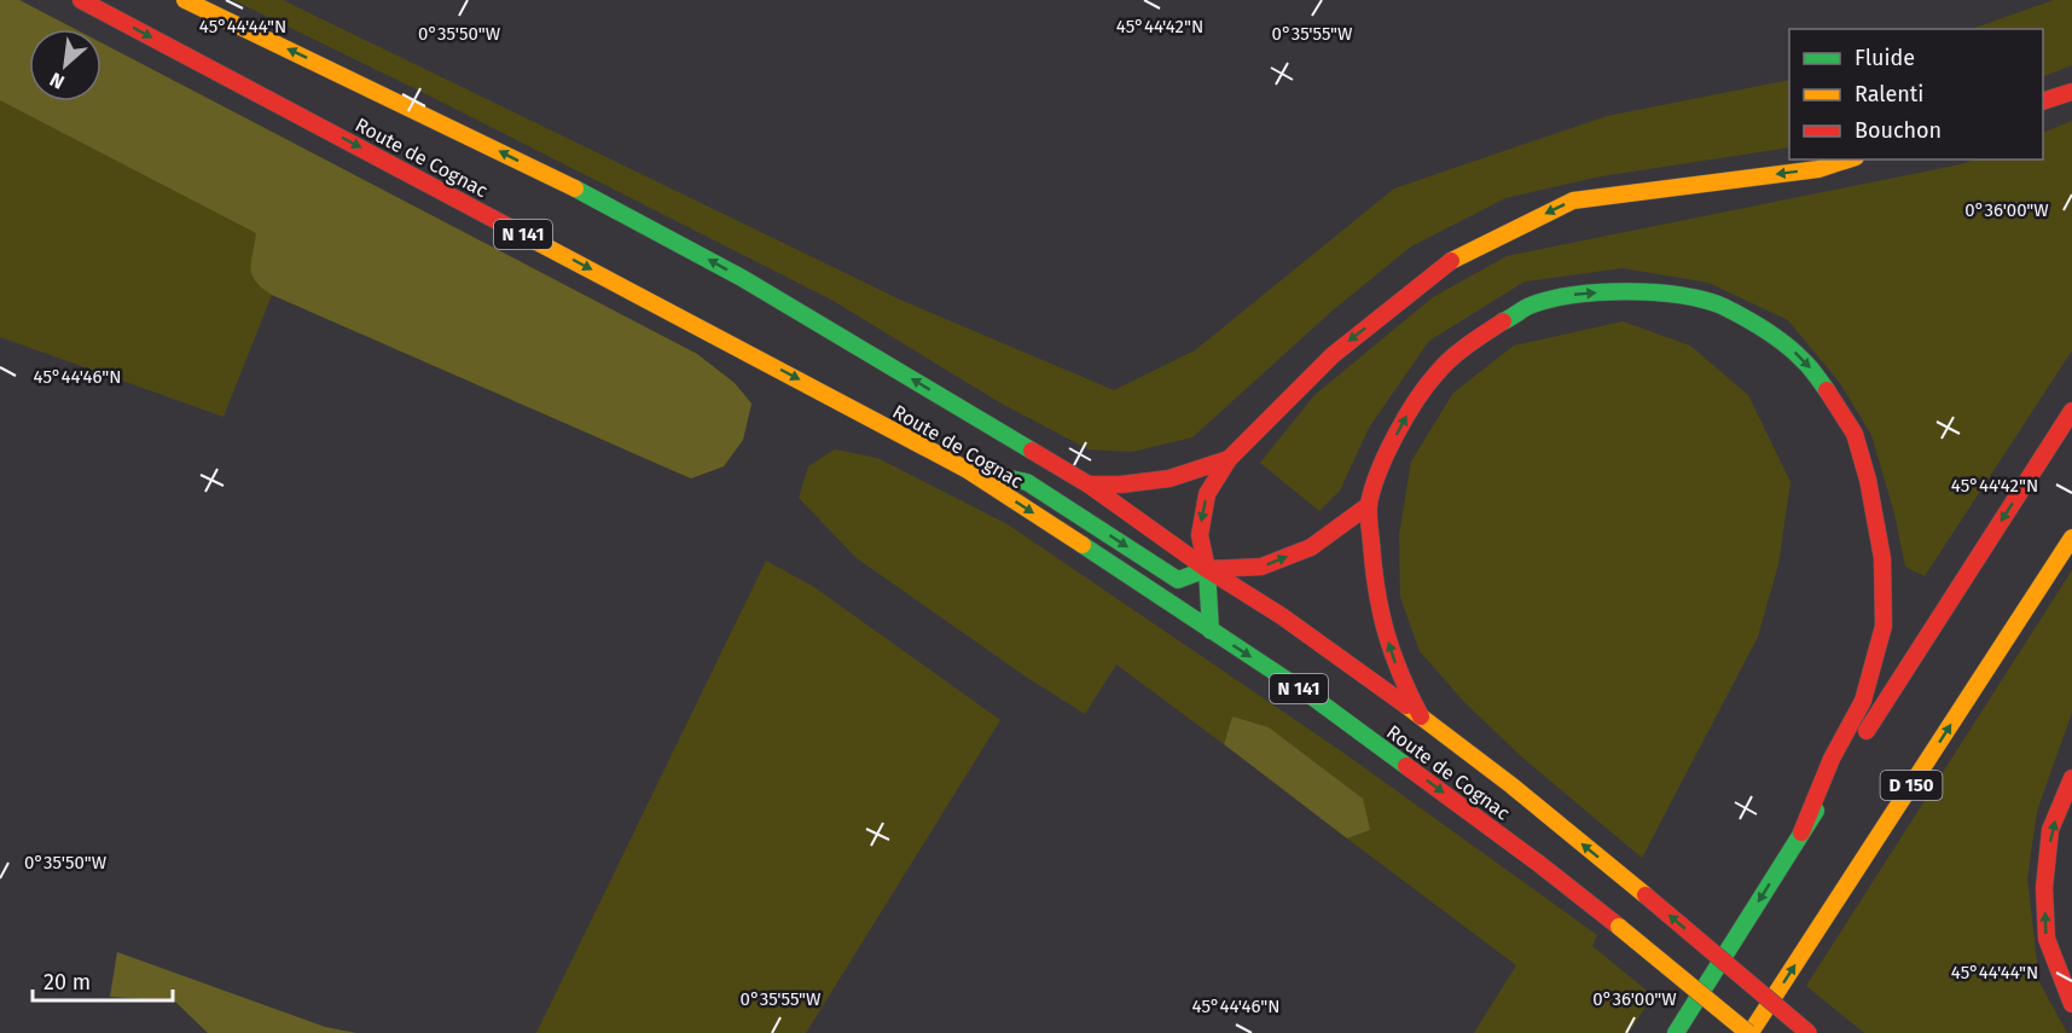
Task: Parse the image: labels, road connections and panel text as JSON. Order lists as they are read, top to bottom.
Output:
{
  "streets": {
    "main road": ["Route de Cognac", "N 141", "D 150"]
  },
  "crossings": [
    ["Route de Cognac", "D 150"]
  ],
  "legend": ["Fluide", "Ralenti", "Bouchon"],
  "scale_bar": "20 m",
  "north": "bottom left",
  "coordinates": [
    "45°44'44\"N",
    "45°44'42\"N",
    "0°35'50\"W",
    "0°35'55\"W",
    "0°36'00\"W",
    "45°44'46\"N"
  ]
}
